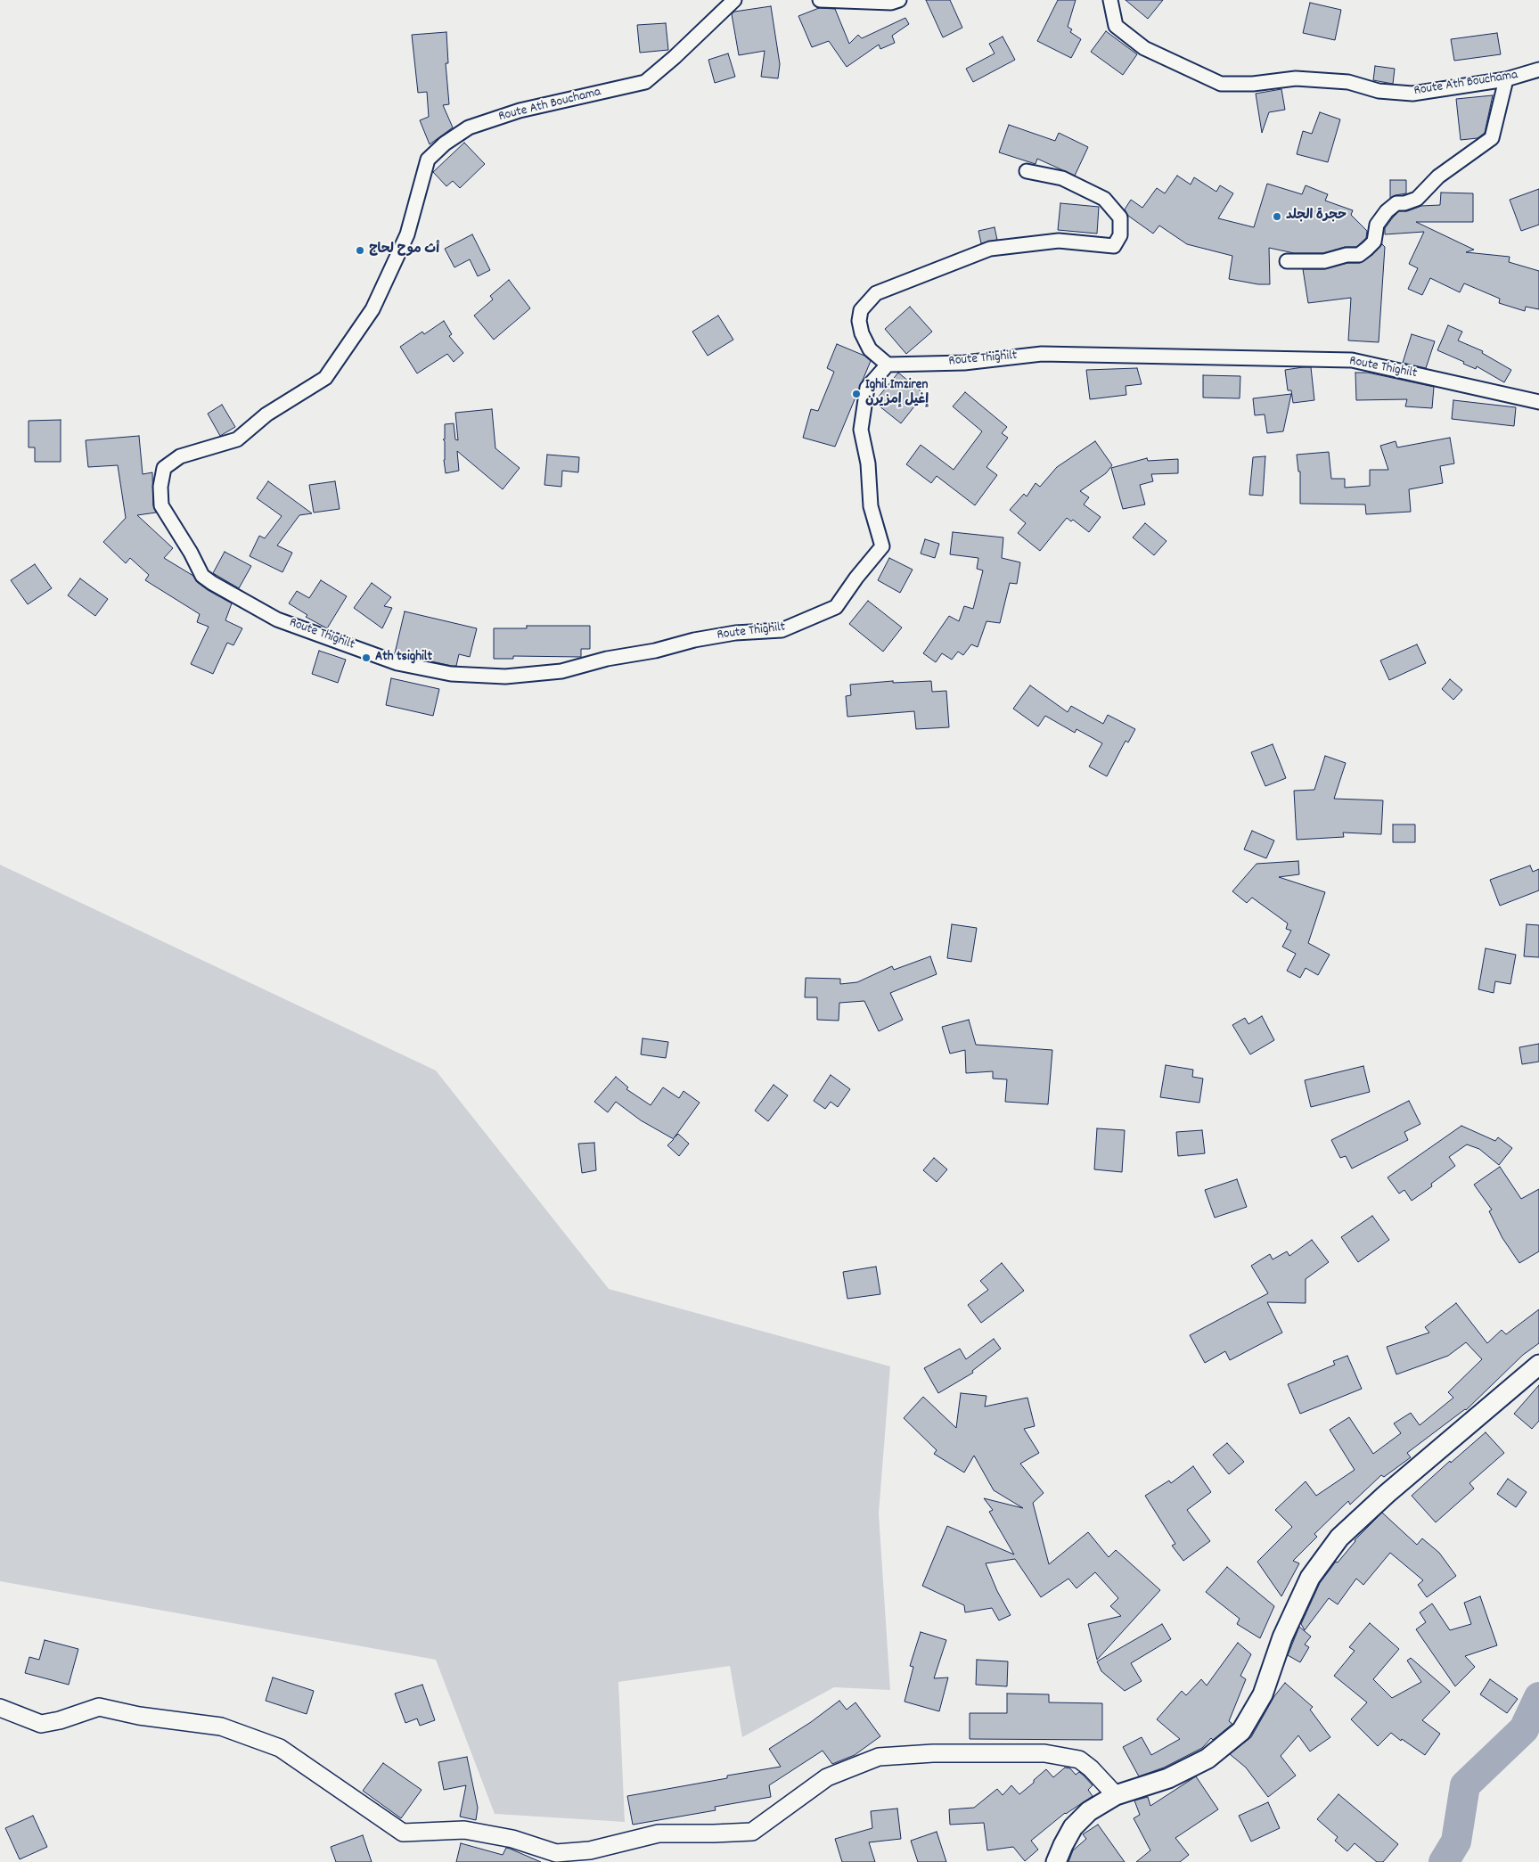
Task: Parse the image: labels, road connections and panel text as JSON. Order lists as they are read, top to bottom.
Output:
{
  "streets": {
    "street": ["Route Ath Bouchama", "Route Thighilt"]
  },
  "crossings": [
    ["Route Ath Bouchama", "Route Thighilt"]
  ],
  "places": [
    "حجرة الجلد",
    "أث موح لحاج",
    "Ighil Imziren إغيل إمزيرن",
    "Ath tsighilt"
  ]
}
